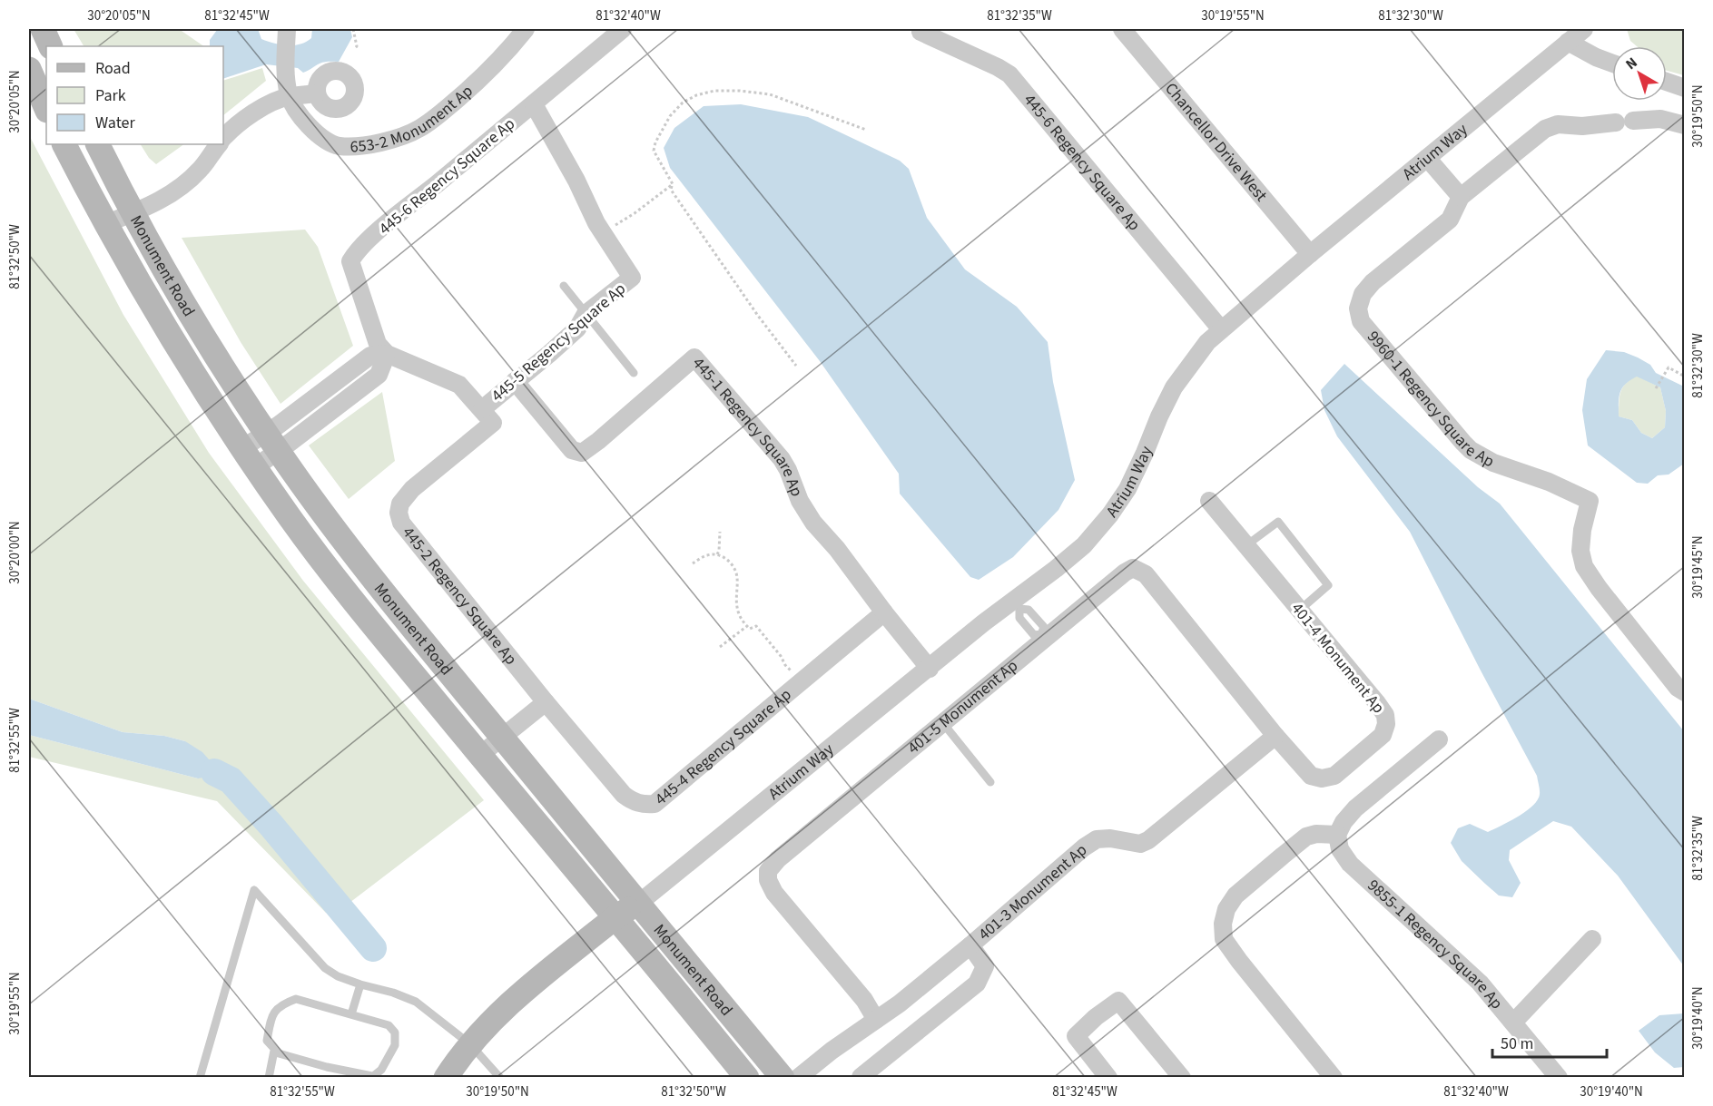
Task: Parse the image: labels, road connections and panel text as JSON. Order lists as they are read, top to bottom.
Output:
{
  "streets": {
    "main road": ["Monument Road"],
    "street": [
      "653-2 Monument Ap",
      "Chancellor Drive West",
      "Atrium Way",
      "445-6 Regency Square Ap",
      "445-5 Regency Square Ap",
      "9960-1 Regency Square Ap",
      "445-1 Regency Square Ap",
      "445-2 Regency Square Ap",
      "401-4 Monument Ap",
      "401-5 Monument Ap",
      "445-4 Regency Square Ap",
      "401-3 Monument Ap",
      "9855-1 Regency Square Ap"
    ]
  },
  "crossings": [
    ["Chancellor Drive West", "Atrium Way"],
    ["Atrium Way", "445-6 Regency Square Ap"],
    ["Atrium Way", "Monument Road"],
    ["Atrium Way", "445-1 Regency Square Ap"],
    ["445-6 Regency Square Ap", "445-5 Regency Square Ap"],
    ["445-5 Regency Square Ap", "445-1 Regency Square Ap"],
    ["445-5 Regency Square Ap", "445-2 Regency Square Ap"],
    ["445-1 Regency Square Ap", "445-4 Regency Square Ap"],
    ["445-2 Regency Square Ap", "445-4 Regency Square Ap"],
    ["401-4 Monument Ap", "401-5 Monument Ap"],
    ["401-4 Monument Ap", "401-3 Monument Ap"],
    ["401-5 Monument Ap", "401-3 Monument Ap"]
  ],
  "legend": ["Road", "Park", "Water"],
  "scale_bar": "50 m",
  "north": "top left",
  "coordinates": [
    "30°20'05\"N",
    "81°32'45\"W",
    "81°32'40\"W",
    "81°32'35\"W",
    "30°19'55\"N",
    "81°32'30\"W",
    "30°19'50\"N",
    "81°32'50\"W",
    "30°20'00\"N",
    "30°19'45\"N",
    "81°32'55\"W",
    "30°19'40\"N"
  ]
}
